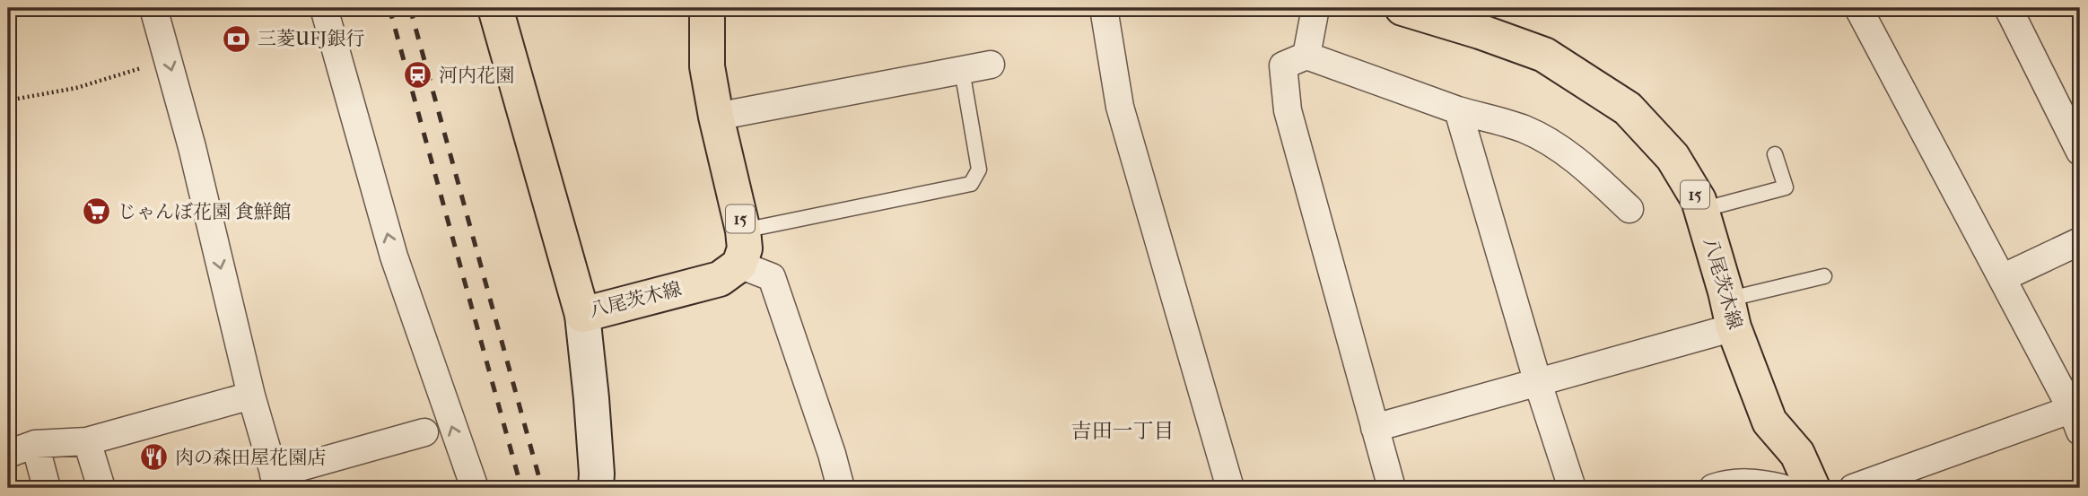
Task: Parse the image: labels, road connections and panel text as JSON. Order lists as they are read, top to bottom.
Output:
{
  "streets": {
    "main road": ["15", "八尾茨木線"]
  },
  "crossings": [
    ["15", "八尾茨木線"]
  ],
  "districts": ["吉田一丁目"],
  "places": {
    "bank": ["三菱UFJ銀行"],
    "station": ["河内花園"],
    "supermarket": ["じゃんぼ花園 食鮮館"],
    "restaurant": ["肉の森田屋花園店"]
  }
}
